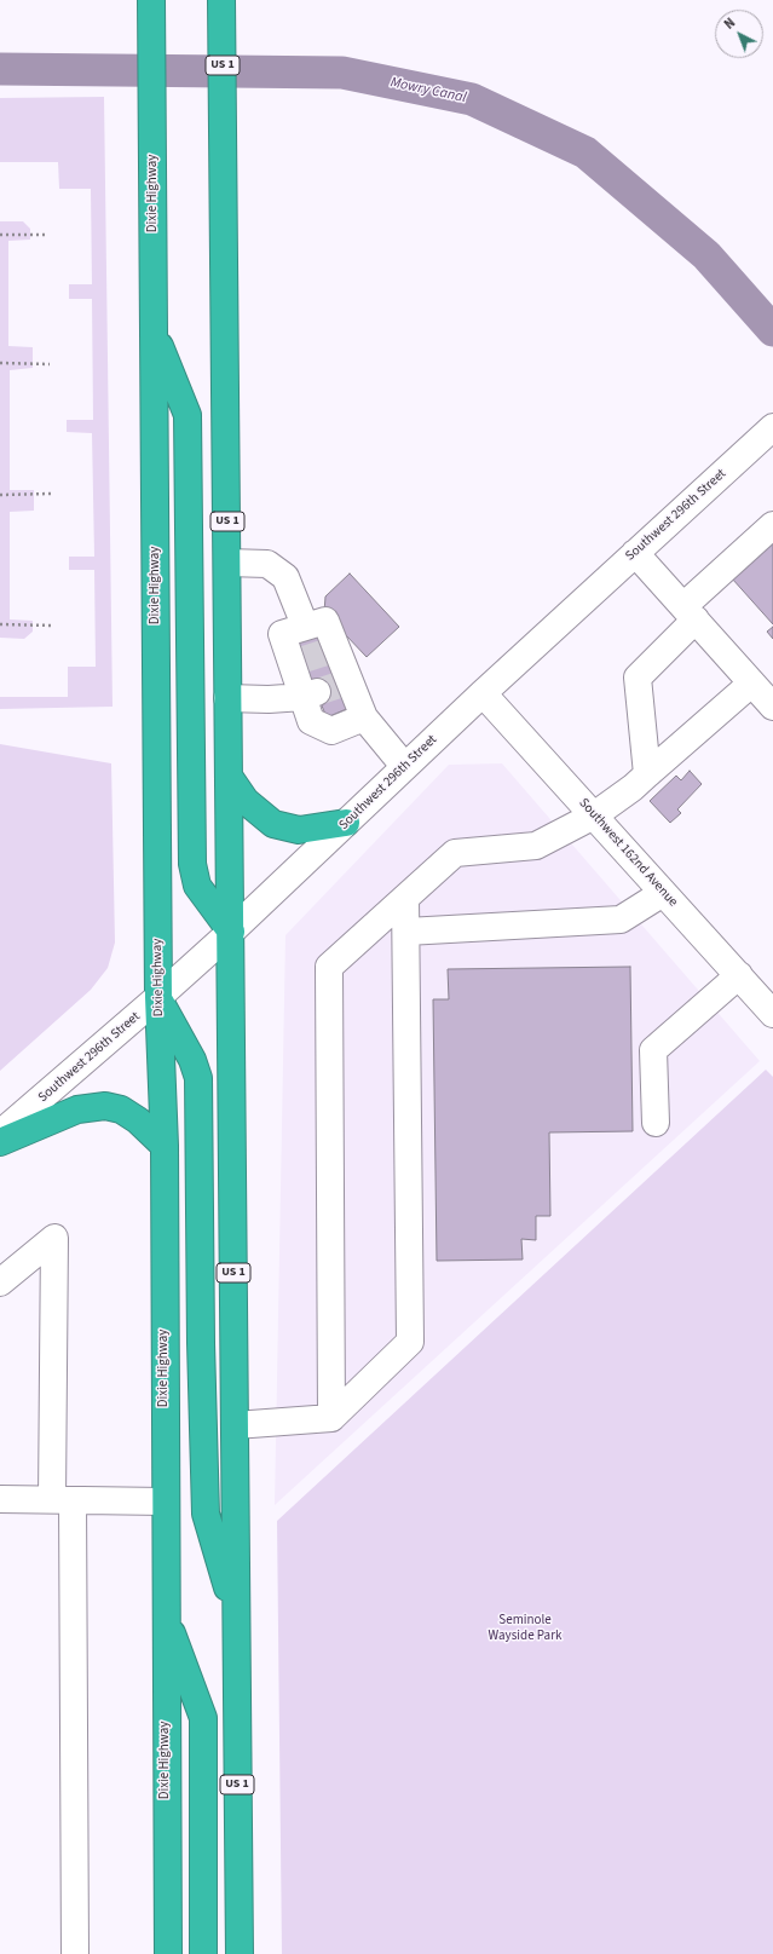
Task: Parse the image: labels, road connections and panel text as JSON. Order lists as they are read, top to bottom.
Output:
{
  "streets": {
    "highway": ["US 1", "Dixie Highway"],
    "street": ["Southwest 296th Street", "Southwest 162nd Avenue"]
  },
  "crossings": [
    ["US 1", "Southwest 296th Street"],
    ["Dixie Highway", "Southwest 296th Street"],
    ["Southwest 296th Street", "Southwest 162nd Avenue"]
  ],
  "water": ["Mowry Canal"],
  "parks": ["Seminole Wayside Park"],
  "north": "top left"
}
